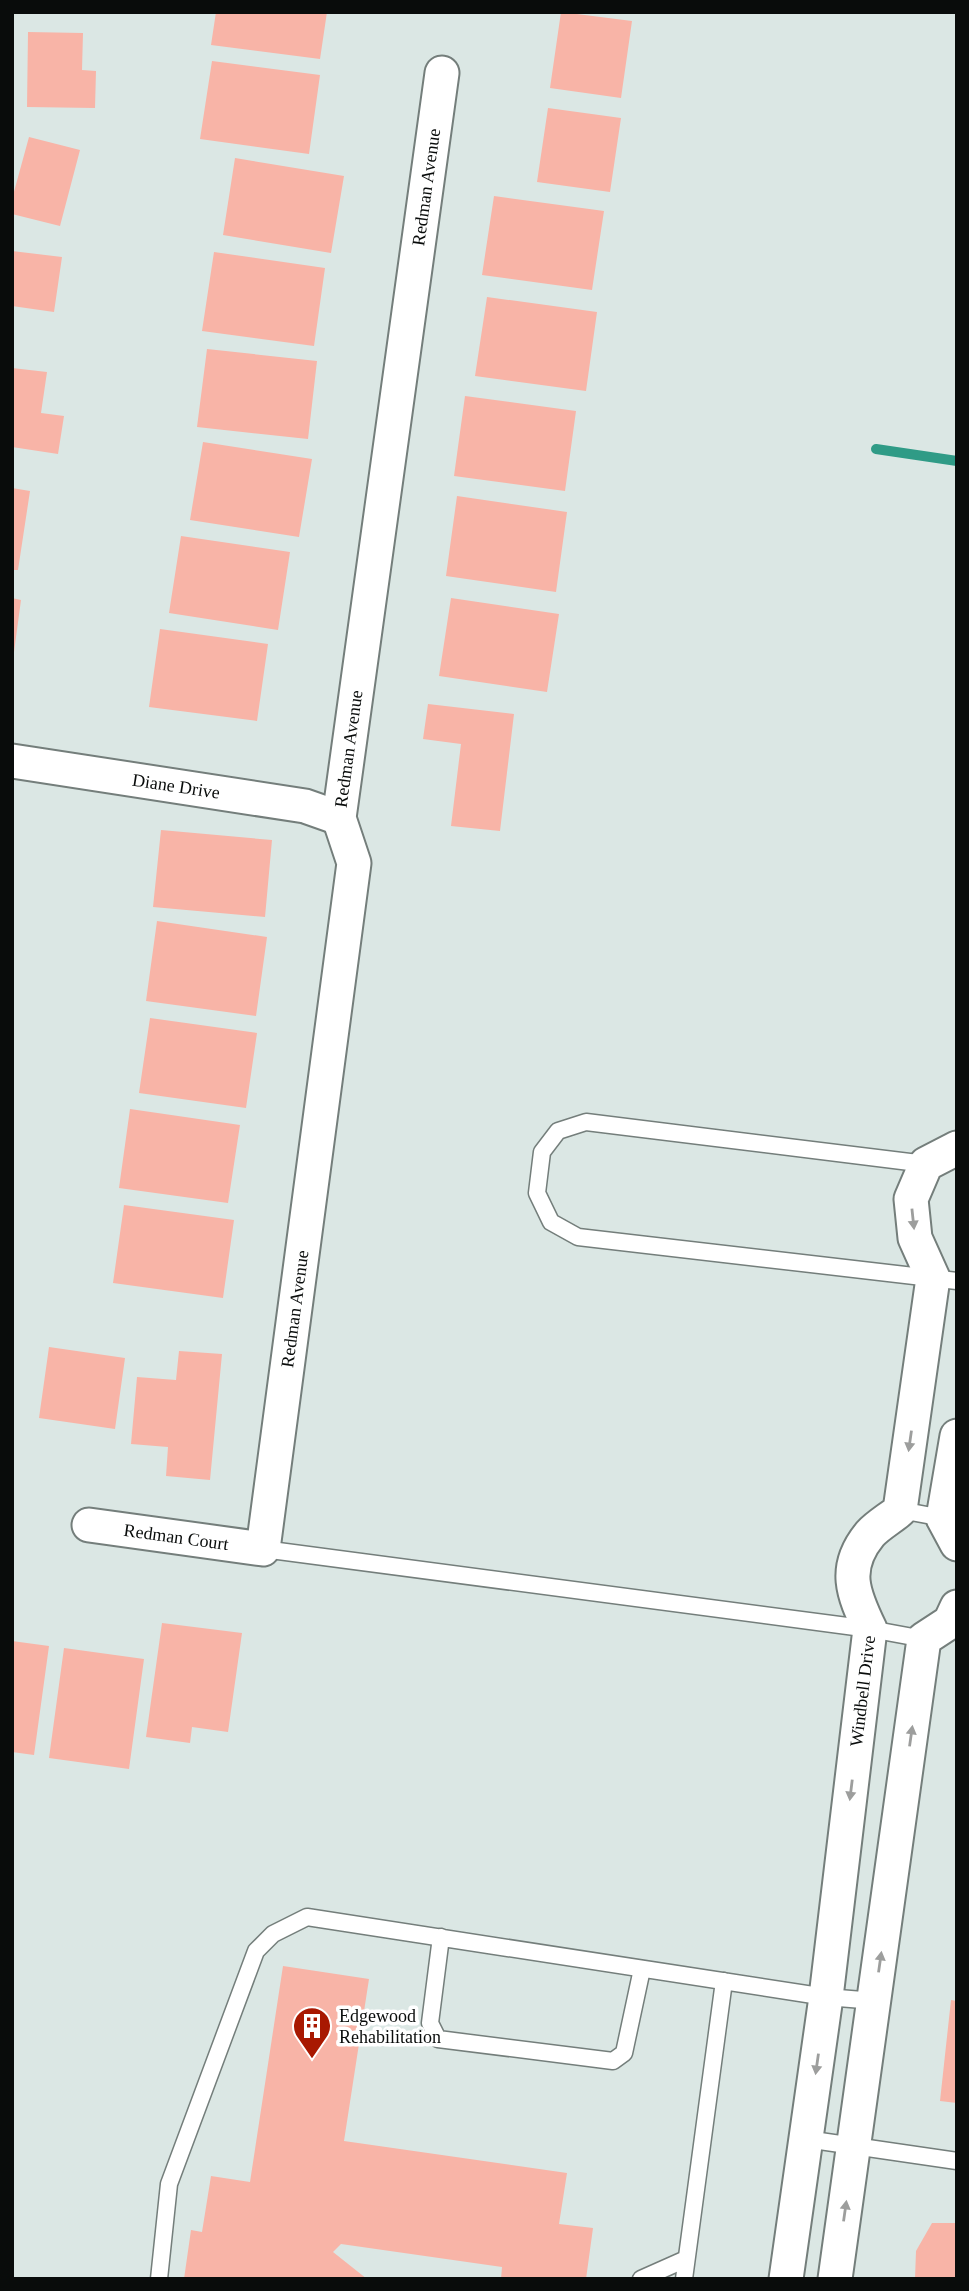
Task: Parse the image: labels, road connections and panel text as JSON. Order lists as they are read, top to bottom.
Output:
{
  "streets": {
    "street": [
      "Redman Avenue",
      "Diane Drive",
      "Redman Court",
      "Windbell Drive"
    ]
  },
  "crossings": [
    ["Redman Avenue", "Diane Drive"],
    ["Redman Avenue", "Redman Court"]
  ],
  "places": {
    "building": ["Edgewood Rehabilitation"]
  }
}
